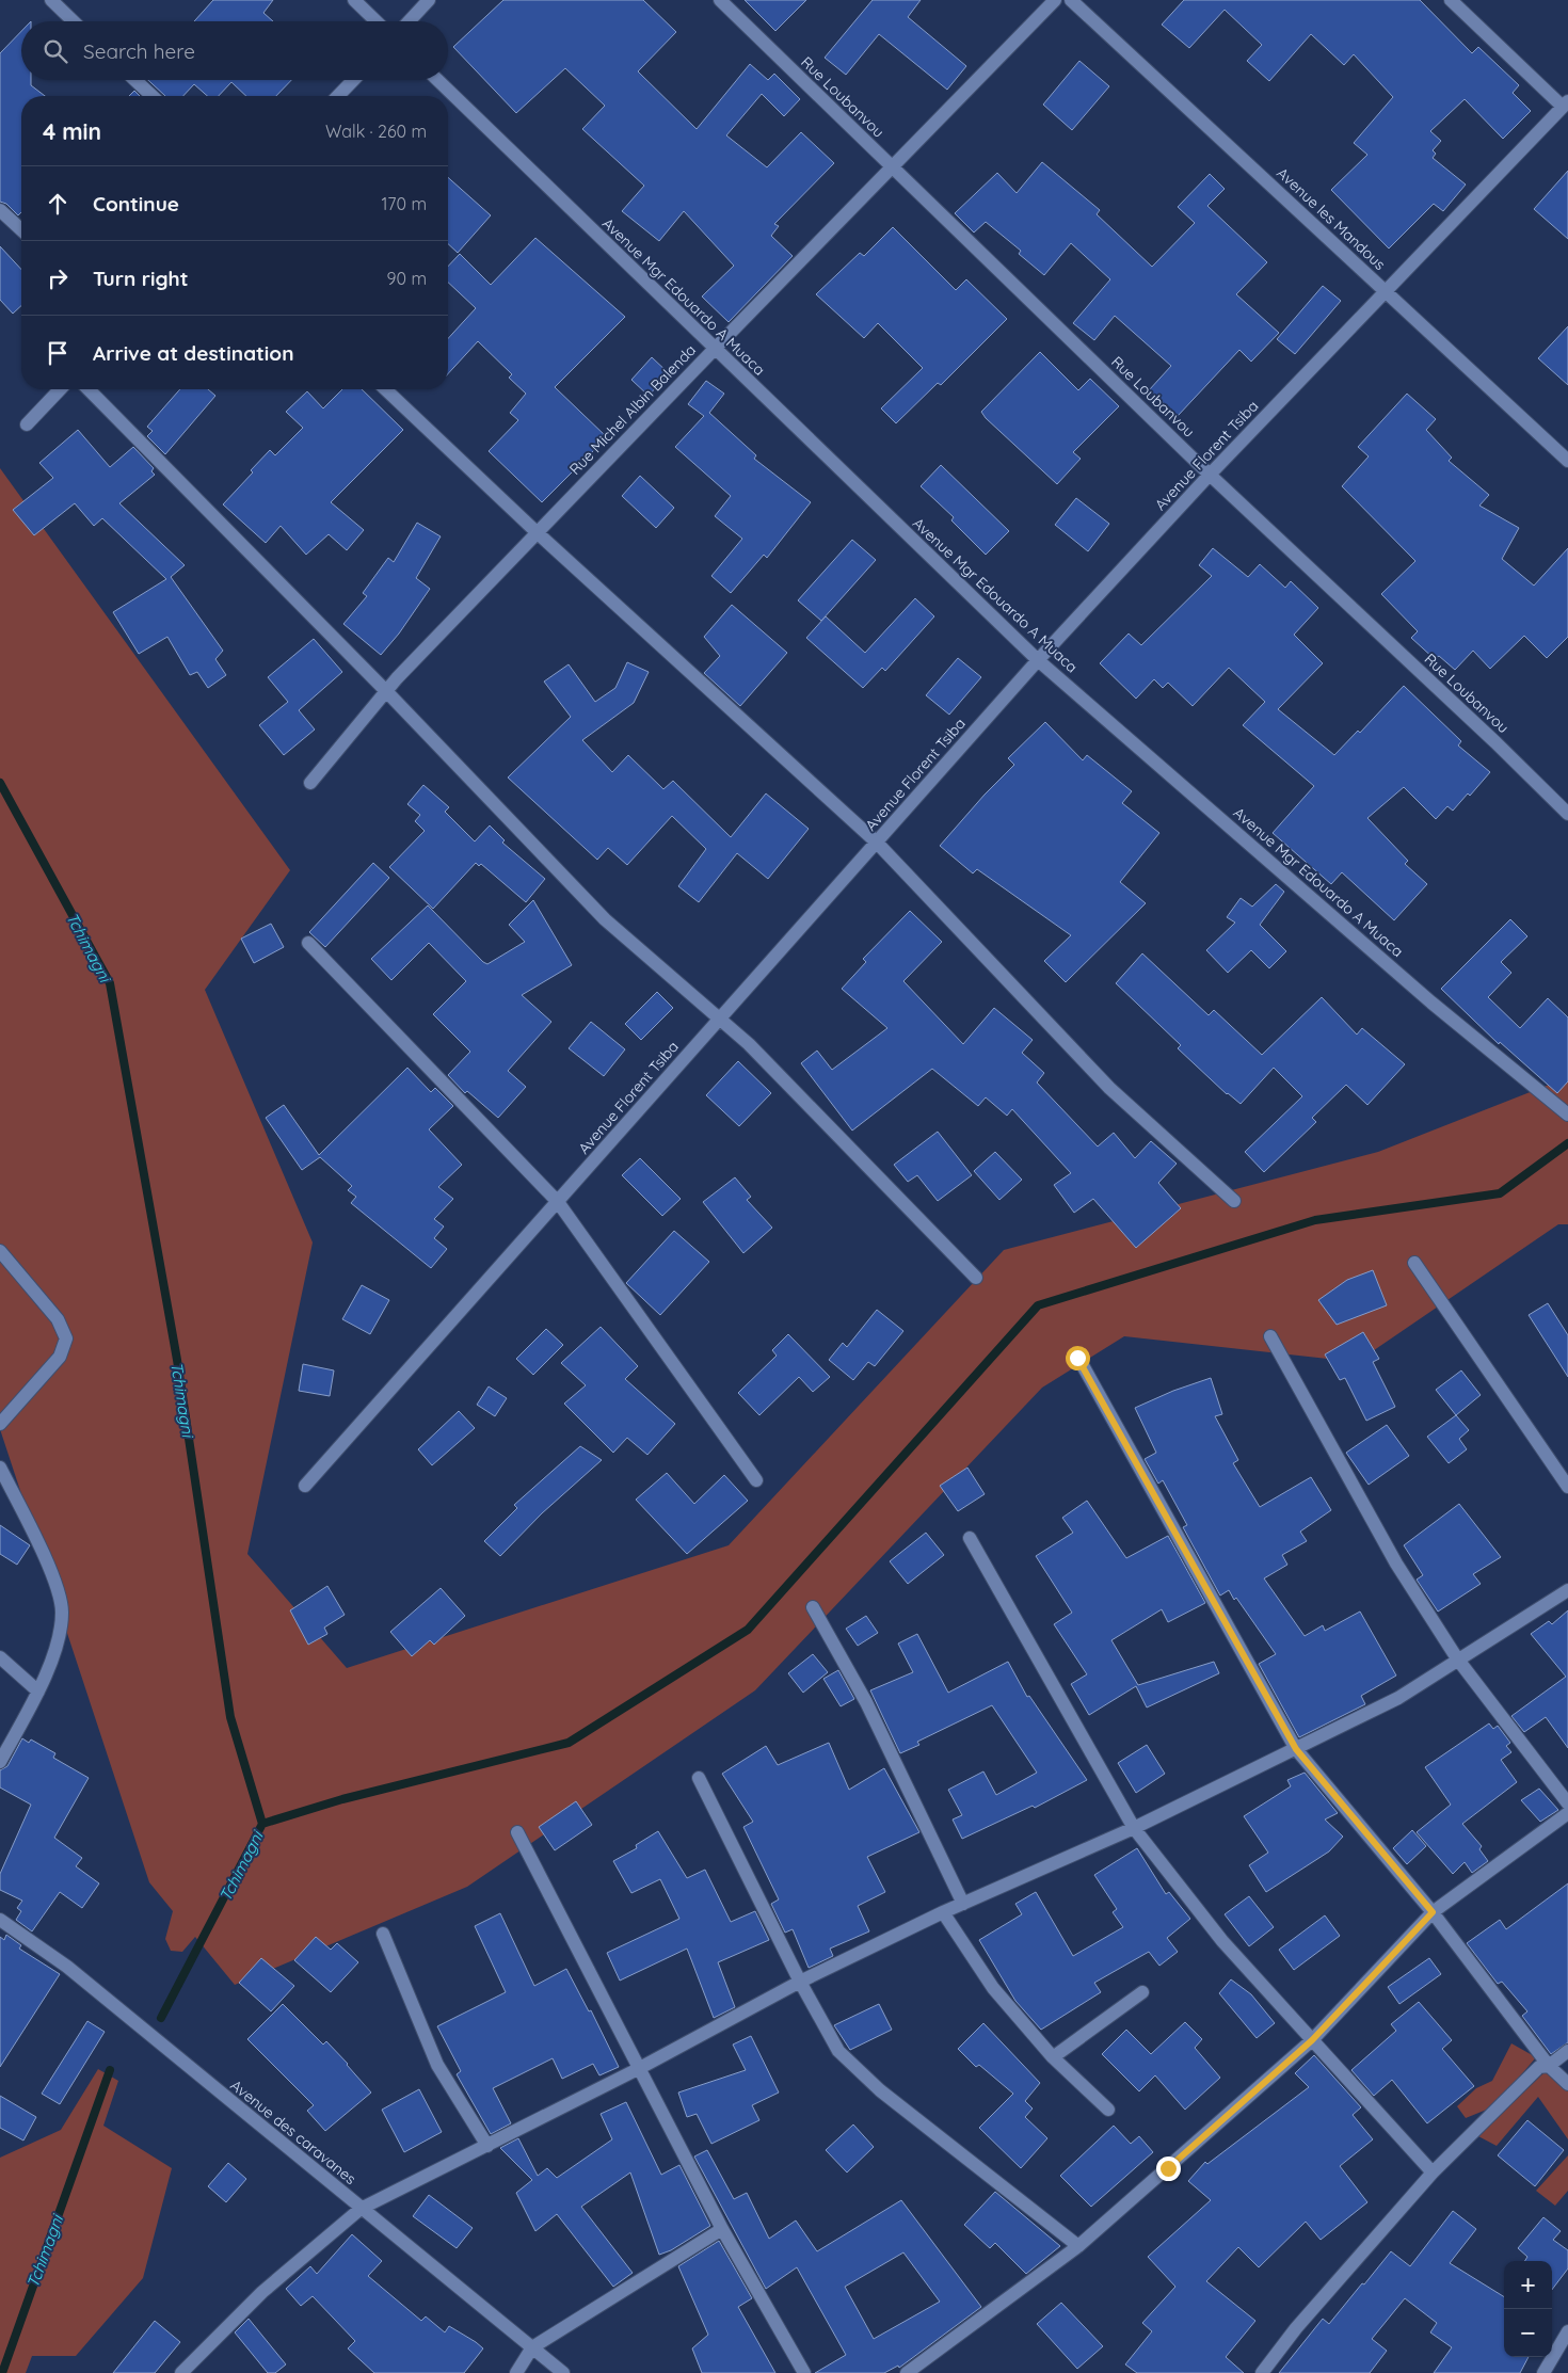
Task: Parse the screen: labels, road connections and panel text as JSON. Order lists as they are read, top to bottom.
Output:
{
  "streets": {
    "street": [
      "Rue Loubanvou",
      "Avenue les Mandous",
      "Avenue Mgr Edouardo A Muaca",
      "Rue Michel Albin Balenda",
      "Avenue Florent Tsiba",
      "Avenue des caravanes"
    ]
  },
  "crossings": [
    ["Rue Loubanvou", "Rue Michel Albin Balenda"],
    ["Rue Loubanvou", "Avenue Florent Tsiba"],
    ["Avenue les Mandous", "Avenue Florent Tsiba"],
    ["Avenue Mgr Edouardo A Muaca", "Rue Michel Albin Balenda"],
    ["Avenue Mgr Edouardo A Muaca", "Avenue Florent Tsiba"]
  ],
  "water": ["Tchimagni"],
  "page": {
    "search": "Search here",
    "heading": ["4 min", "Walk · 260 m"],
    "list": [
      ["Continue", "170 m"],
      ["Turn right", "90 m"],
      "Arrive at destination"
    ],
    "map_buttons": ["+", "−"]
  }
}
